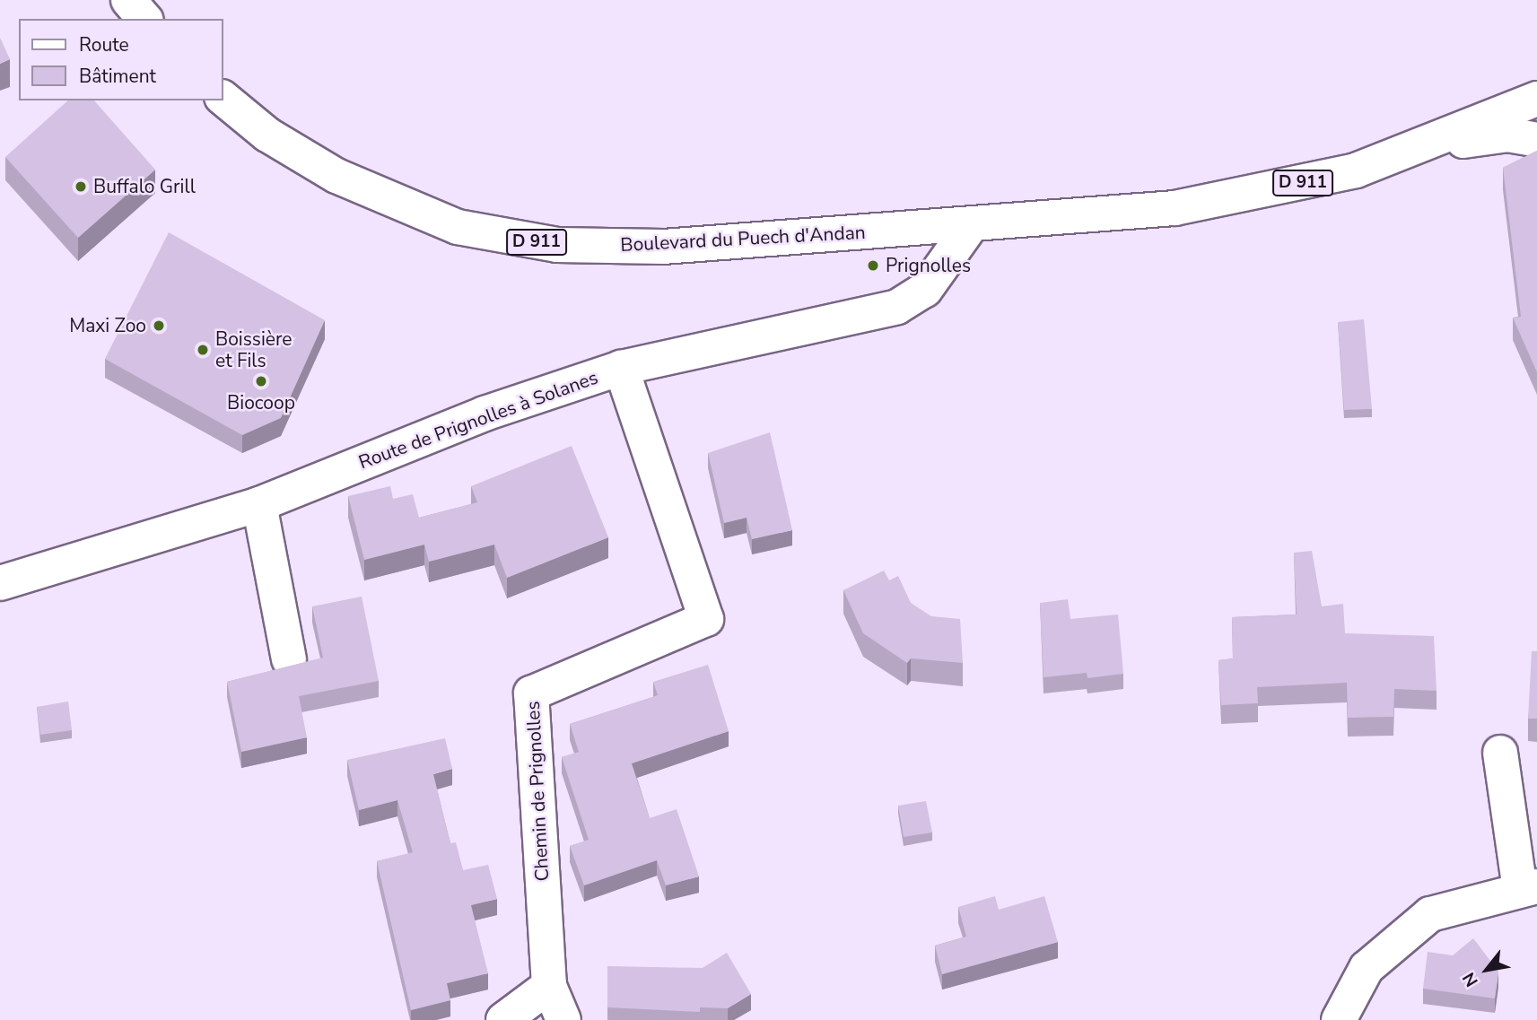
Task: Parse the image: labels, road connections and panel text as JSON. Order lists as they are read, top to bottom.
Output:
{
  "streets": {
    "street": [
      "D 911",
      "Boulevard du Puech d'Andan",
      "Route de Prignolles à Solanes",
      "Chemin de Prignolles"
    ]
  },
  "crossings": [
    ["D 911", "Boulevard du Puech d'Andan"],
    ["D 911", "Route de Prignolles à Solanes"],
    ["Boulevard du Puech d'Andan", "Route de Prignolles à Solanes"],
    ["Route de Prignolles à Solanes", "Chemin de Prignolles"]
  ],
  "places": [
    "Buffalo Grill",
    "Prignolles",
    "Maxi Zoo",
    "Boissière et Fils",
    "Biocoop"
  ],
  "legend": ["Route", "Bâtiment"],
  "north": "bottom left"
}
